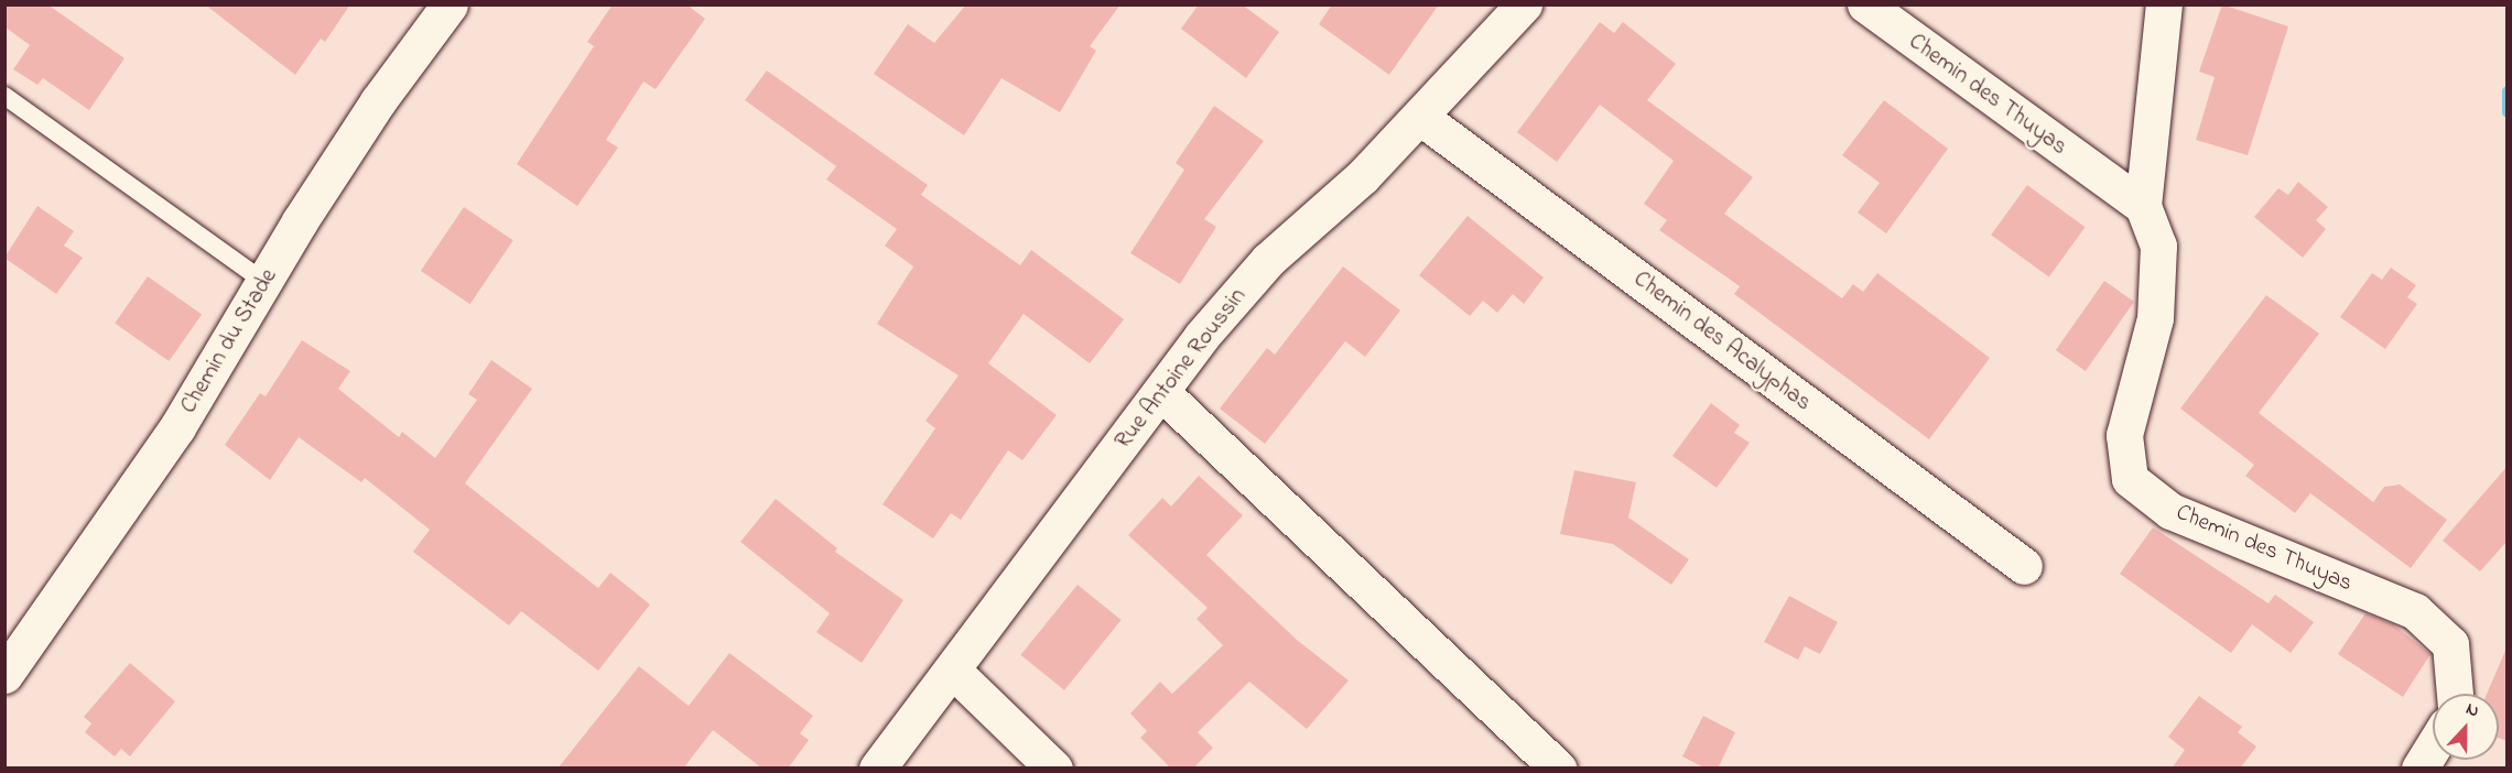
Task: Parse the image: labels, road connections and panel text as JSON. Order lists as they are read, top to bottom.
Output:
{
  "streets": {
    "street": [
      "Chemin des Thuyas",
      "Chemin du Stade",
      "Chemin des Acalyphas",
      "Rue Antoine Roussin"
    ]
  },
  "crossings": [
    ["Chemin des Acalyphas", "Rue Antoine Roussin"]
  ],
  "north": "top"
}
